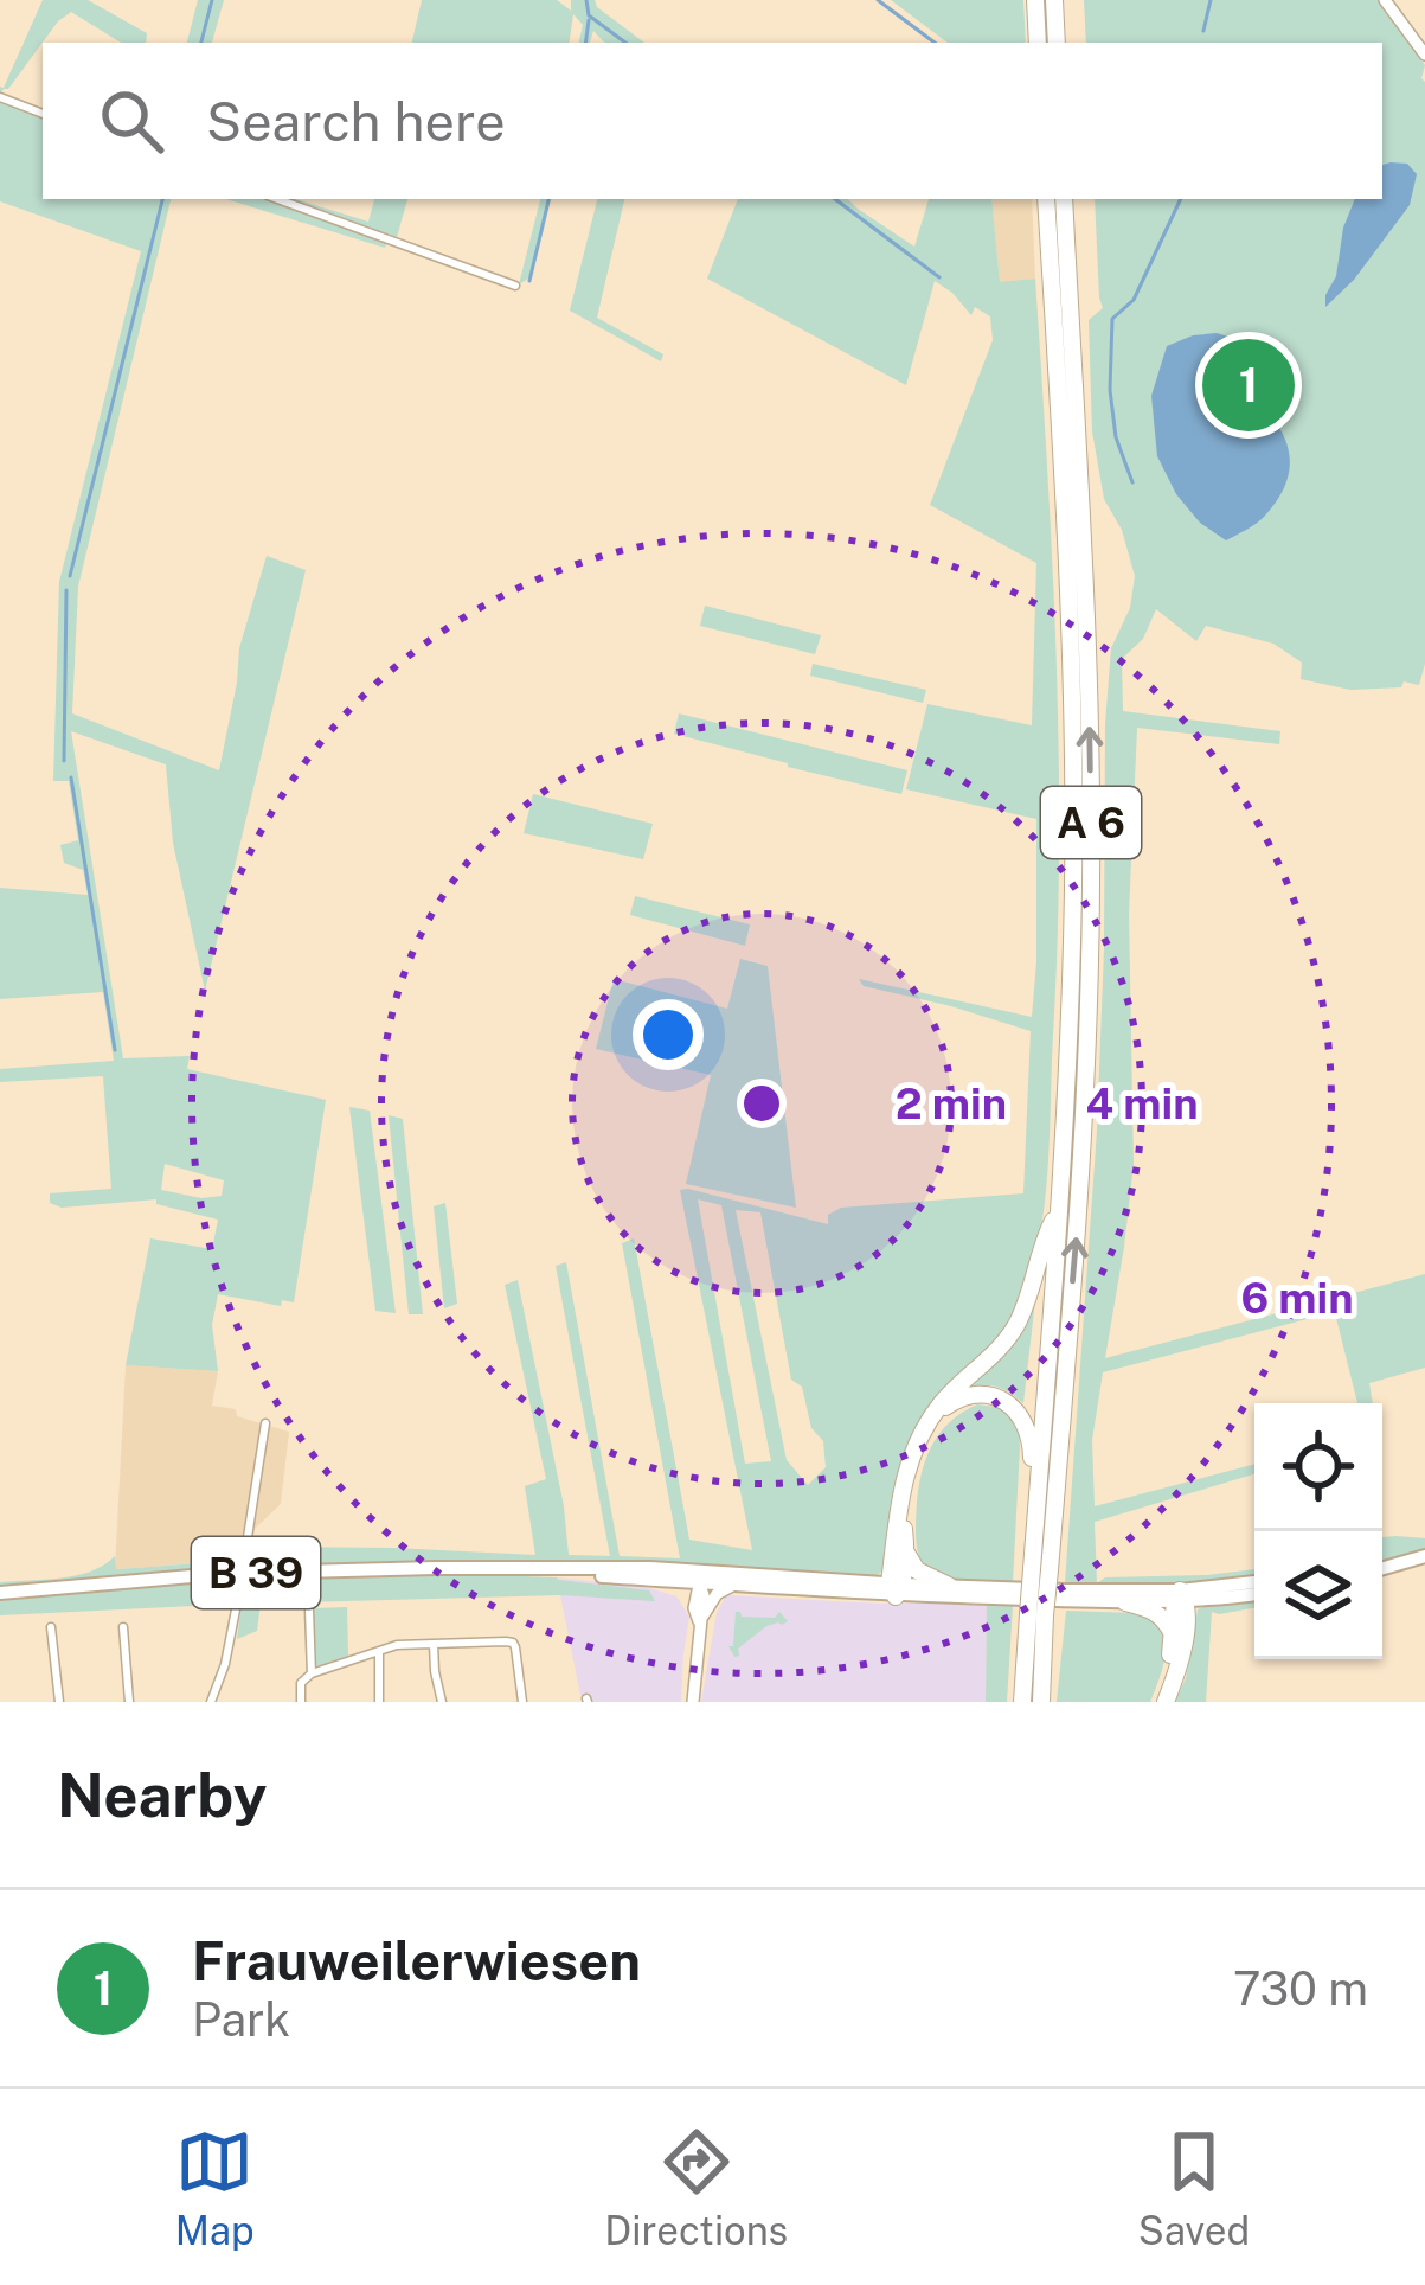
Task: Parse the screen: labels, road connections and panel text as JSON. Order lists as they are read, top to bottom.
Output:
{
  "streets": {
    "highway": ["A 6"],
    "main road": ["B 39"]
  },
  "page": {
    "search": "Search here",
    "pins": "1",
    "heading": "Nearby",
    "list": [
      {
        "mark": "1",
        "name": "Frauweilerwiesen",
        "note": "Park",
        "value": "730 m"
      }
    ],
    "nav": ["Map", "Directions", "Saved"]
  },
  "rings": ["2 min", "4 min", "6 min"]
}
